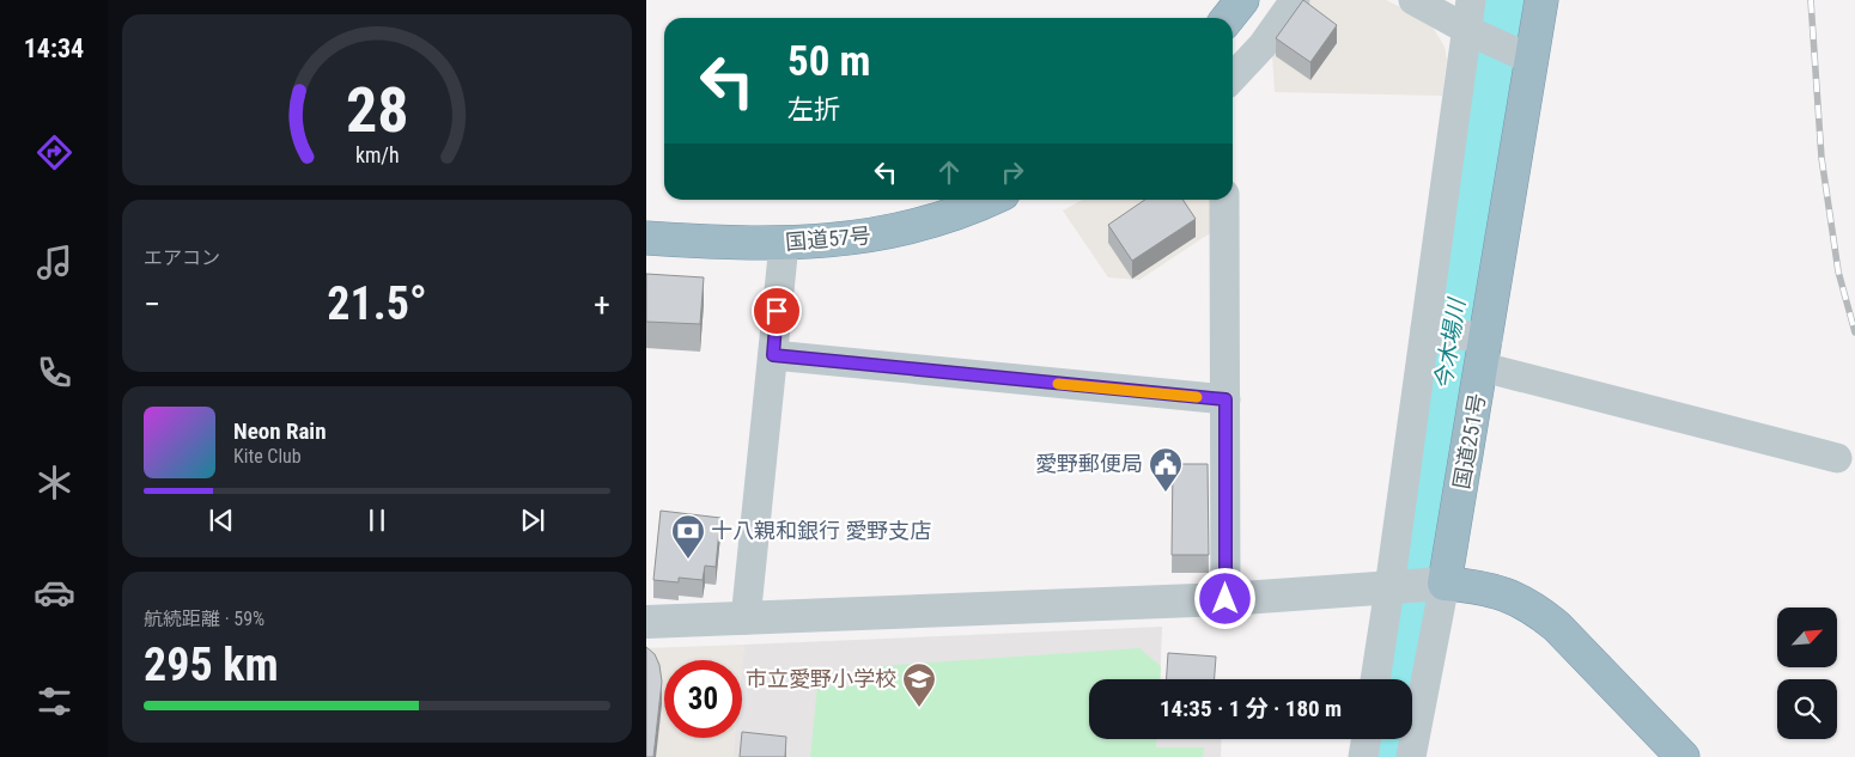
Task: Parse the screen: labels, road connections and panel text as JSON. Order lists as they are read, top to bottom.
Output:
{
  "streets": {
    "highway": ["国道57号", "国道251号"]
  },
  "water": ["今木場川"],
  "places": {
    "public building": ["愛野郵便局"],
    "bank": ["十八親和銀行 愛野支店"],
    "school or university": ["市立愛野小学校"]
  },
  "north": "top right",
  "page": {
    "tabs": "14:34",
    "turn": ["50 m", "左折"],
    "tile": [
      "エアコン",
      ["航続距離 · 59%", "295 km"]
    ],
    "heat": ["−", "21.5°", "+"],
    "song": ["Neon Rain", "Kite Club"],
    "limit": "30",
    "trip": "14:35 · 1 分 · 180 m",
    "gauge": ["28", "km/h"]
  }
}
